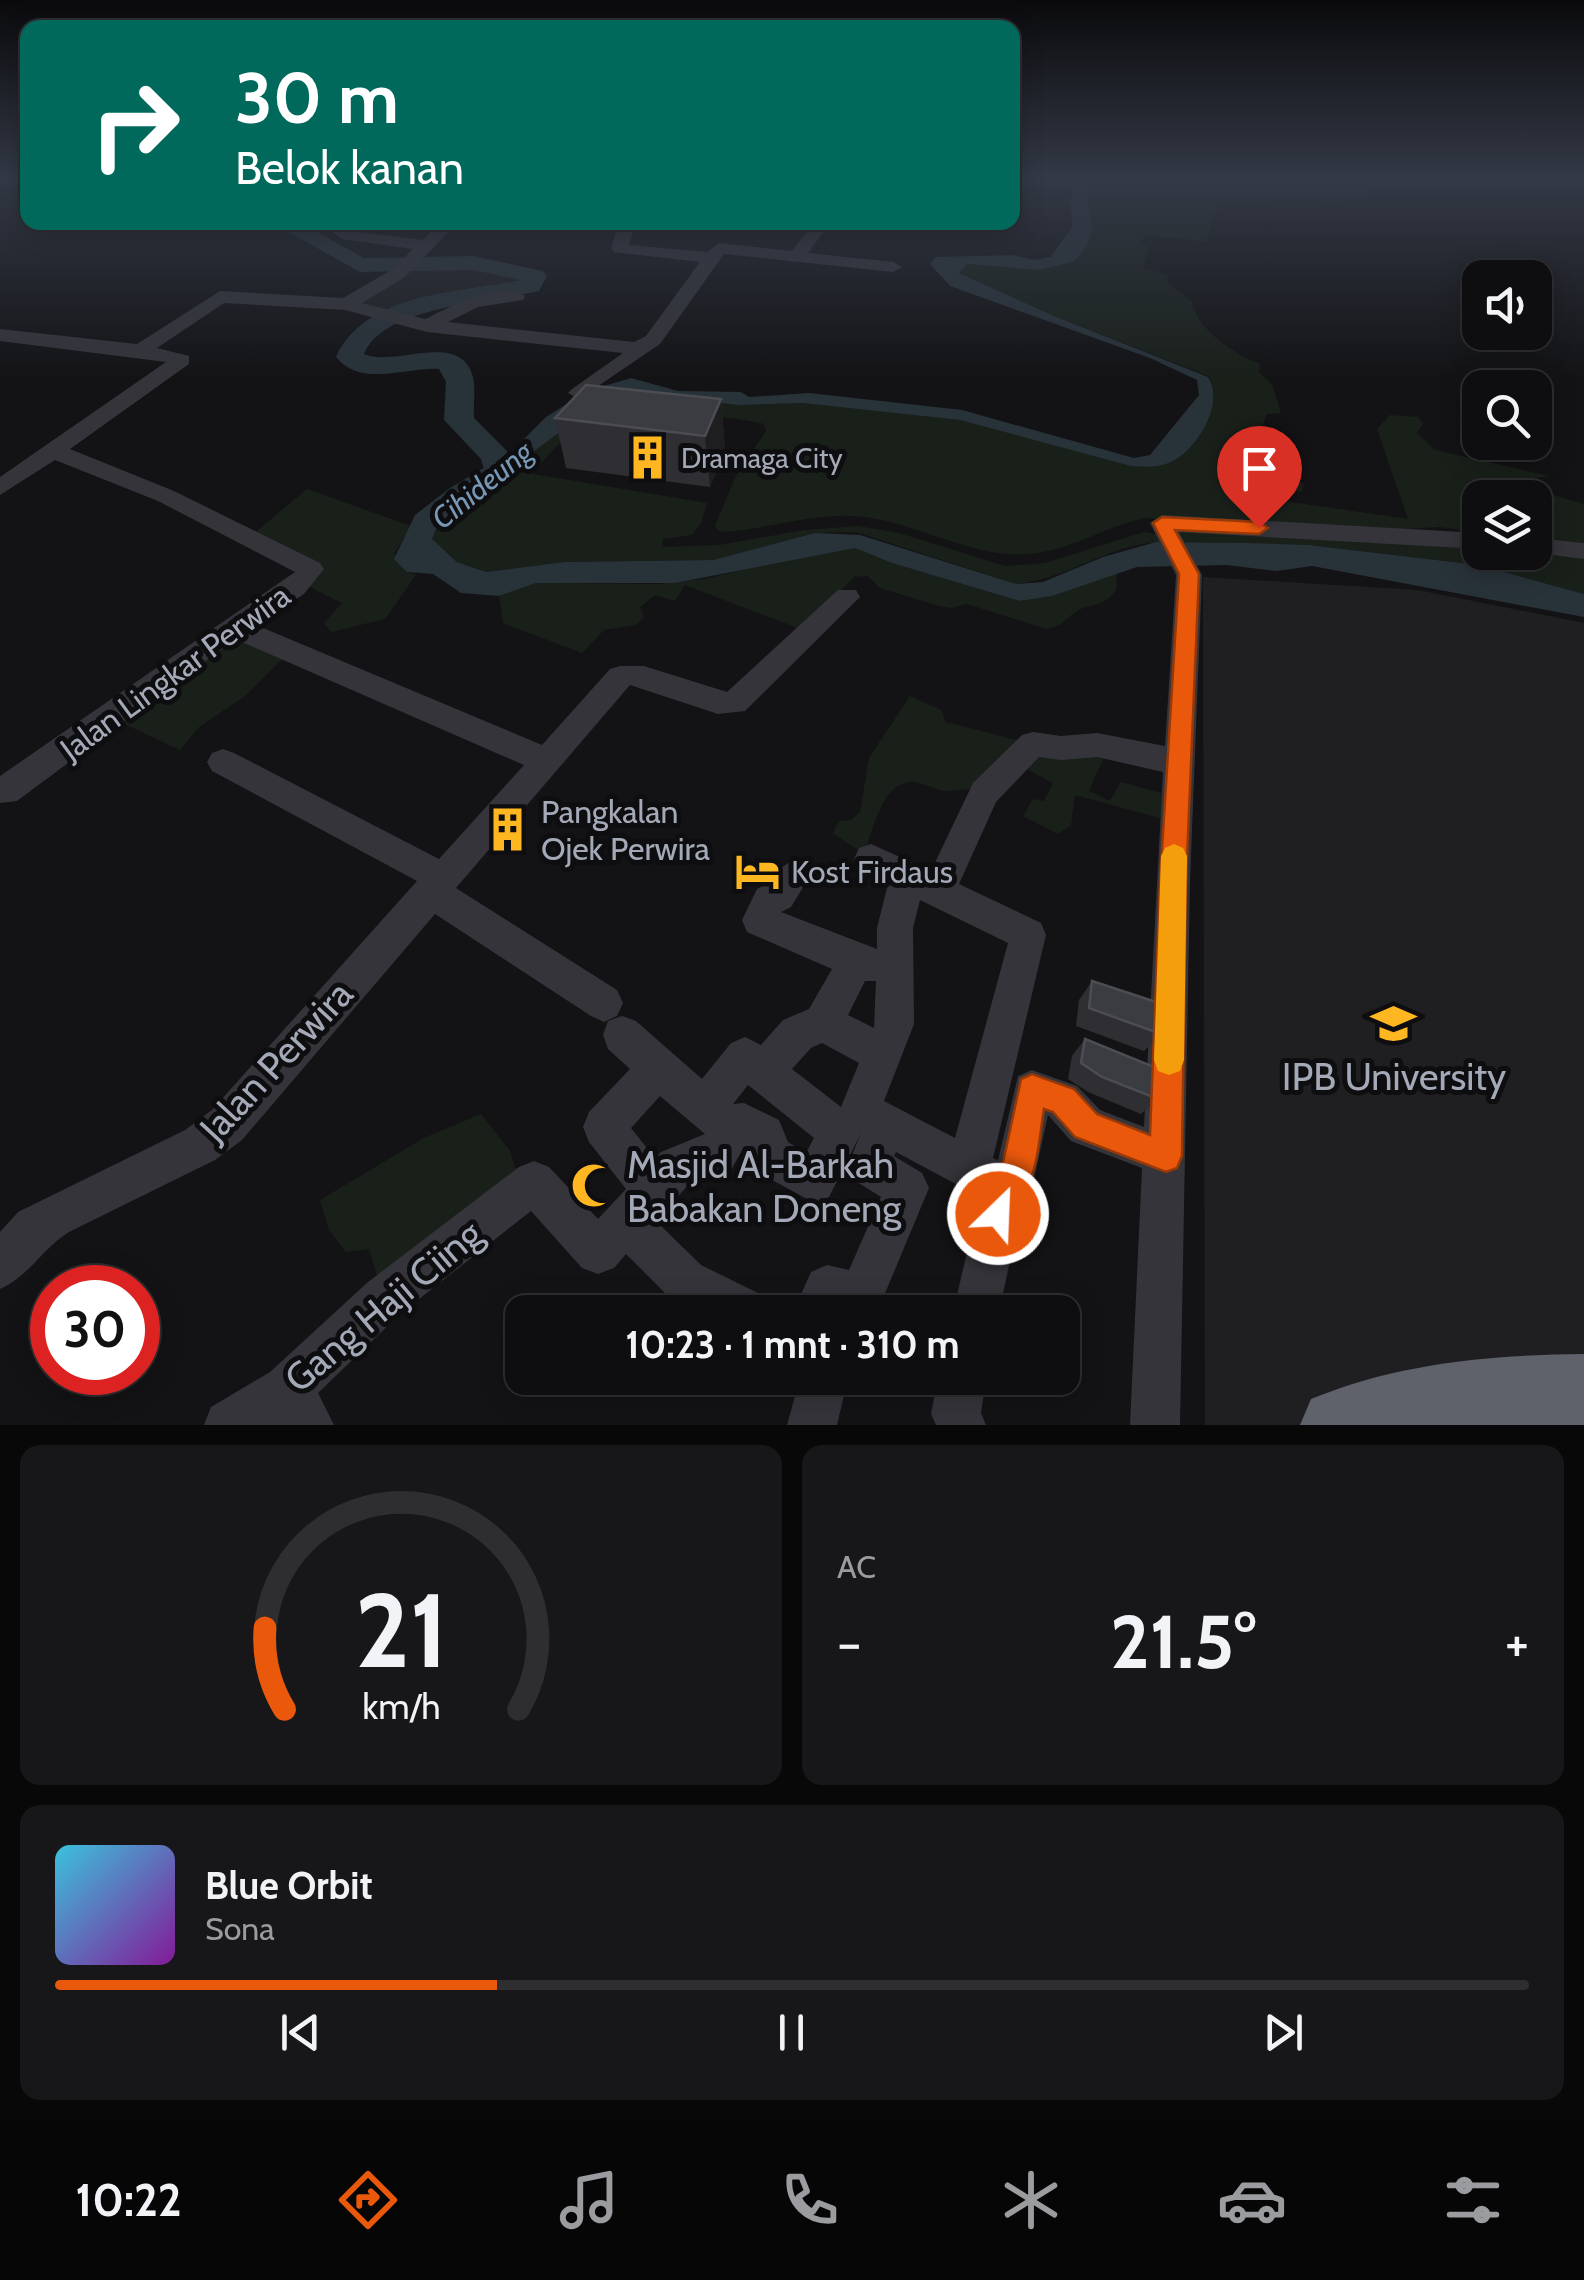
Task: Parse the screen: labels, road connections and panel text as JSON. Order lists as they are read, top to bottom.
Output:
{
  "streets": {
    "street": ["Jalan Lingkar Perwira", "Jalan Perwira", "Gang Haji Ciing"]
  },
  "water": ["Cihideung"],
  "places": {
    "building": ["Dramaga City", "Pangkalan Ojek Perwira"],
    "hotel": ["Kost Firdaus"],
    "school or university": ["IPB University"],
    "mosque": ["Masjid Al-Barkah Babakan Doneng"]
  },
  "page": {
    "turn": ["30 m", "Belok kanan"],
    "limit": "30",
    "trip": "10:23 · 1 mnt · 310 m",
    "tile": "AC",
    "heat": ["−", "21.5°", "+"],
    "song": ["Blue Orbit", "Sona"],
    "tabs": "10:22",
    "gauge": ["21", "km/h"]
  }
}
